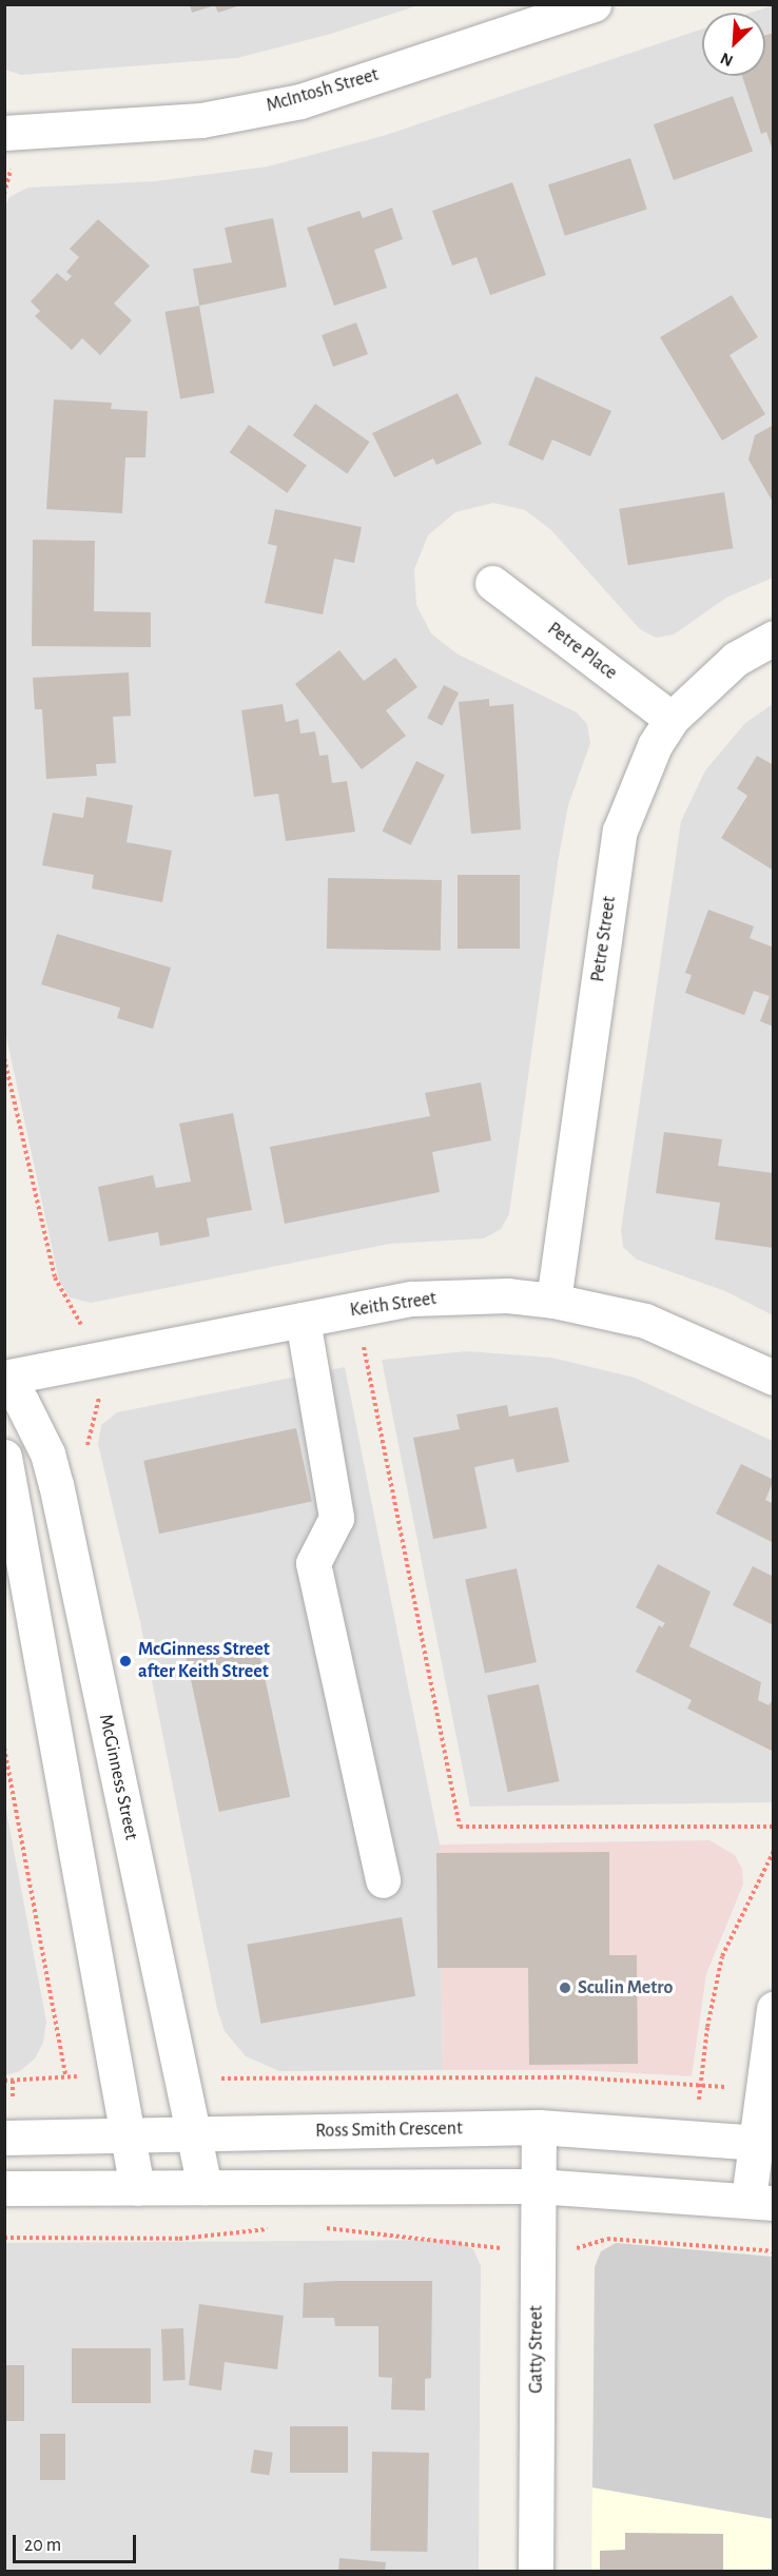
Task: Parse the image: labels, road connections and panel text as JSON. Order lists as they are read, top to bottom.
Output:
{
  "streets": {
    "street": [
      "McIntosh Street",
      "Petre Place",
      "Petre Street",
      "Keith Street",
      "McGinness Street",
      "Ross Smith Crescent",
      "Gatty Street"
    ]
  },
  "crossings": [
    ["Petre Place", "Petre Street"],
    ["Petre Street", "Keith Street"],
    ["Keith Street", "McGinness Street"],
    ["McGinness Street", "Ross Smith Crescent"],
    ["Ross Smith Crescent", "Gatty Street"]
  ],
  "places": ["McGinness Street after Keith Street", "Sculin Metro"],
  "scale_bar": "20 m",
  "north": "bottom left"
}
